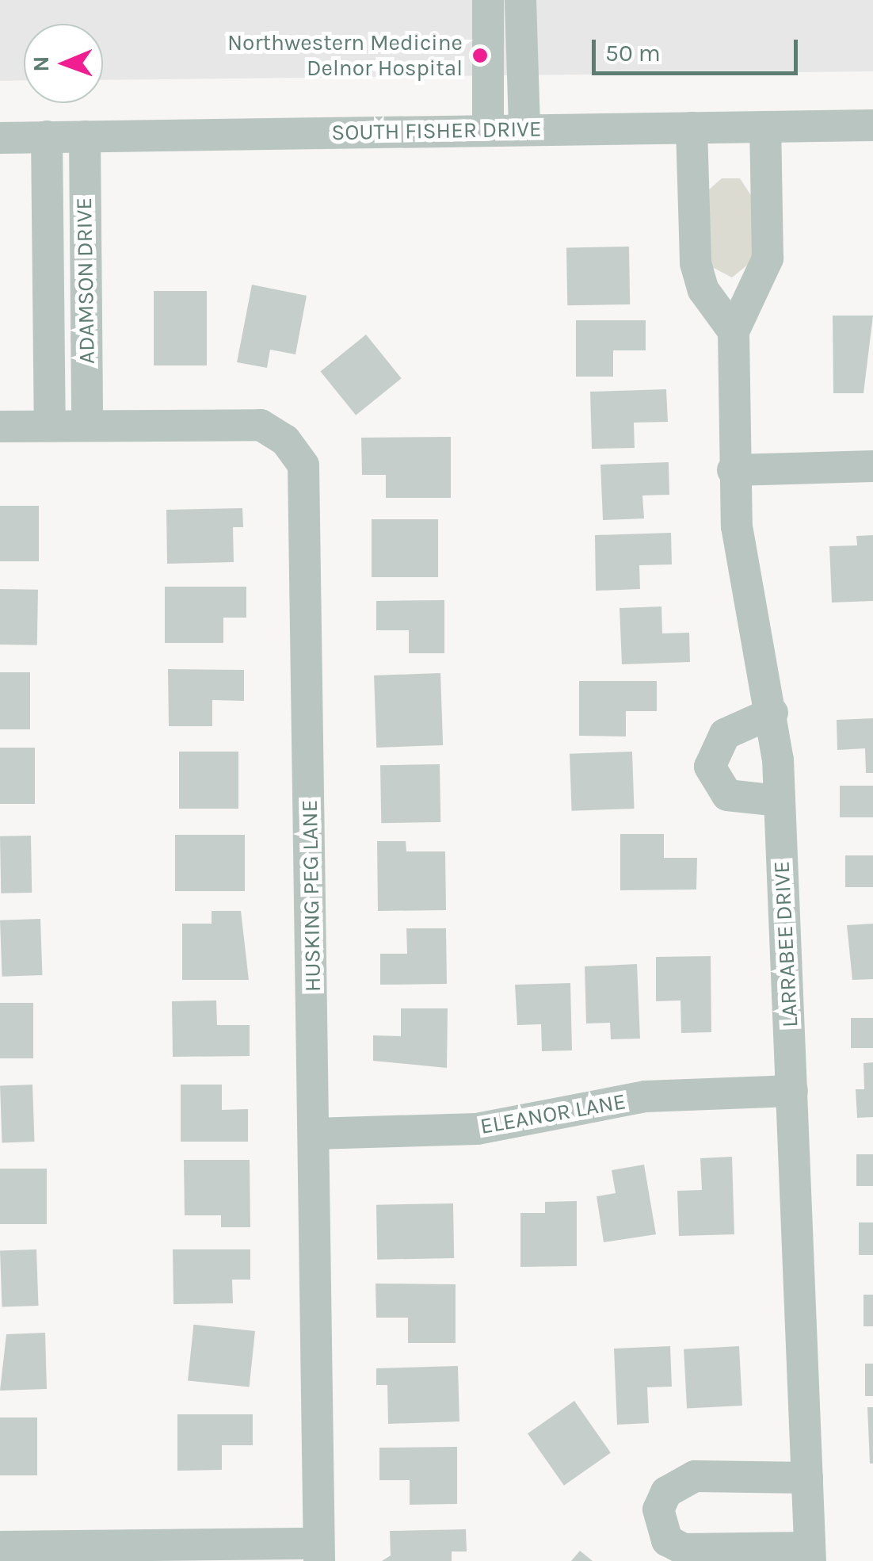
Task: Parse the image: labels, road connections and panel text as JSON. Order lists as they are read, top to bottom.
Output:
{
  "streets": {
    "street": [
      "SOUTH FISHER DRIVE",
      "ADAMSON DRIVE",
      "HUSKING PEG LANE",
      "LARRABEE DRIVE",
      "ELEANOR LANE"
    ]
  },
  "crossings": [
    ["SOUTH FISHER DRIVE", "ADAMSON DRIVE"],
    ["SOUTH FISHER DRIVE", "LARRABEE DRIVE"],
    ["ADAMSON DRIVE", "HUSKING PEG LANE"],
    ["HUSKING PEG LANE", "ELEANOR LANE"],
    ["LARRABEE DRIVE", "ELEANOR LANE"]
  ],
  "places": ["Northwestern Medicine Delnor Hospital"],
  "scale_bar": "50 m",
  "north": "left"
}
